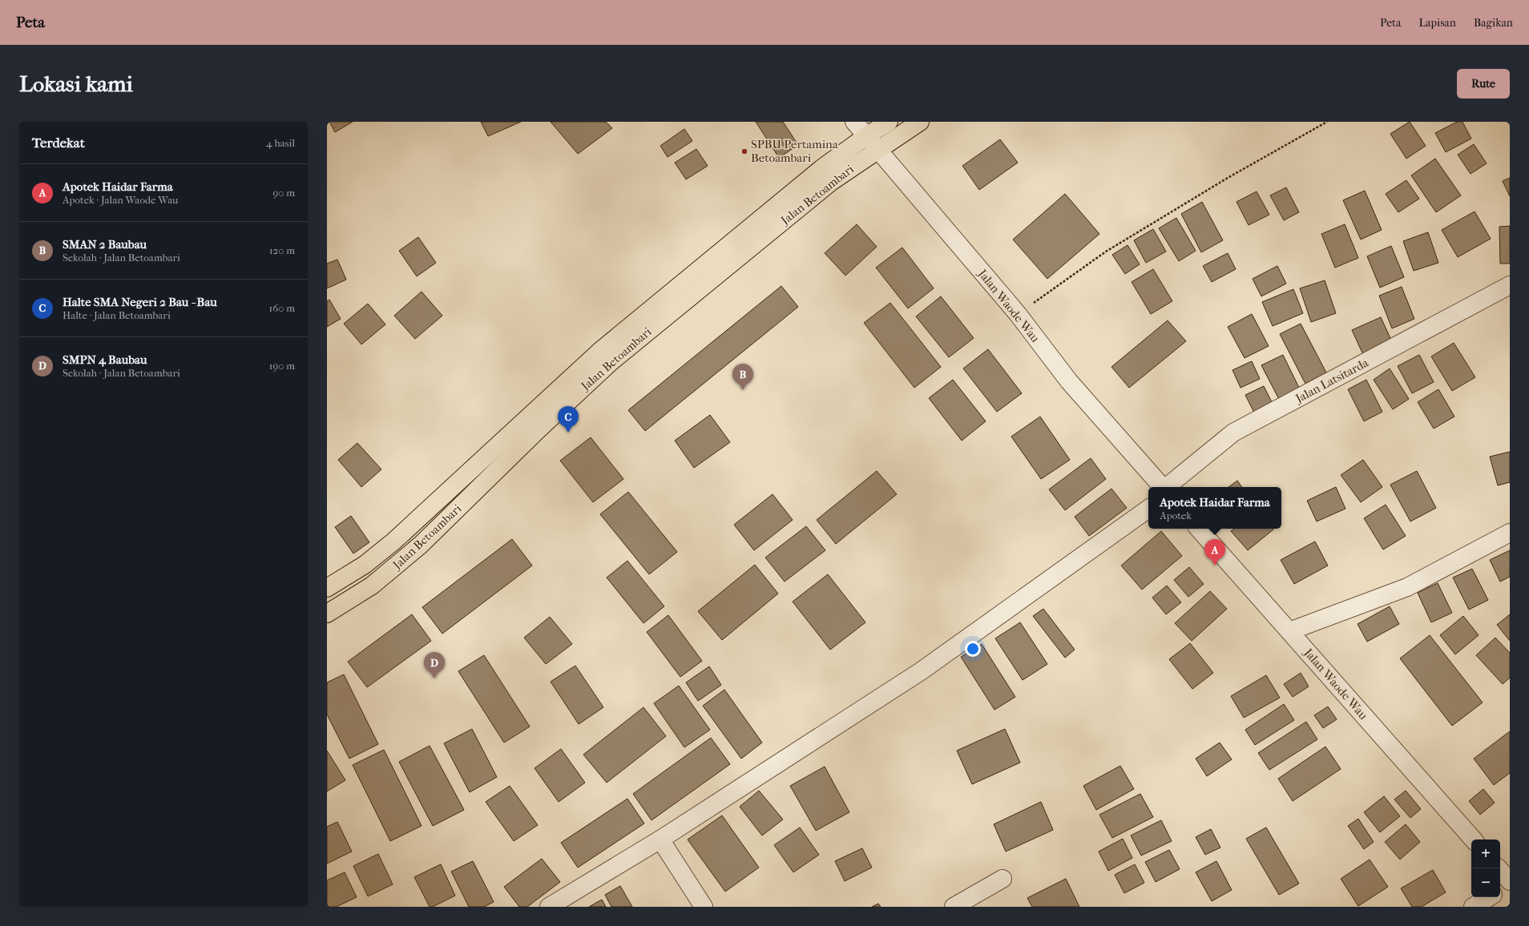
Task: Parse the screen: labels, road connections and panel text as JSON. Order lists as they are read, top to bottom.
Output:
{
  "streets": {
    "main road": ["Jalan Betoambari"],
    "street": ["Jalan Waode Wau", "Jalan Latsitarda"]
  },
  "crossings": [
    ["Jalan Betoambari", "Jalan Waode Wau"]
  ],
  "places": ["SPBU Pertamina Betoambari"],
  "page": {
    "header": "Peta",
    "nav": ["Peta", "Lapisan", "Bagikan"],
    "buttons": "Rute",
    "title": "Lokasi kami",
    "heading": ["Terdekat", "4 hasil"],
    "list": [
      {
        "mark": "A",
        "name": "Apotek Haidar Farma",
        "note": "Apotek · Jalan Waode Wau",
        "value": "90 m"
      },
      {
        "mark": "B",
        "name": "SMAN 2 Baubau",
        "note": "Sekolah · Jalan Betoambari",
        "value": "120 m"
      },
      {
        "mark": "C",
        "name": "Halte SMA Negeri 2 Bau - Bau",
        "note": "Halte · Jalan Betoambari",
        "value": "160 m"
      },
      {
        "mark": "D",
        "name": "SMPN 4 Baubau",
        "note": "Sekolah · Jalan Betoambari",
        "value": "190 m"
      }
    ],
    "pins": [
      "B",
      "C",
      "A",
      "D"
    ],
    "popup": ["Apotek Haidar Farma", "Apotek"],
    "map_buttons": ["+", "−"]
  }
}
